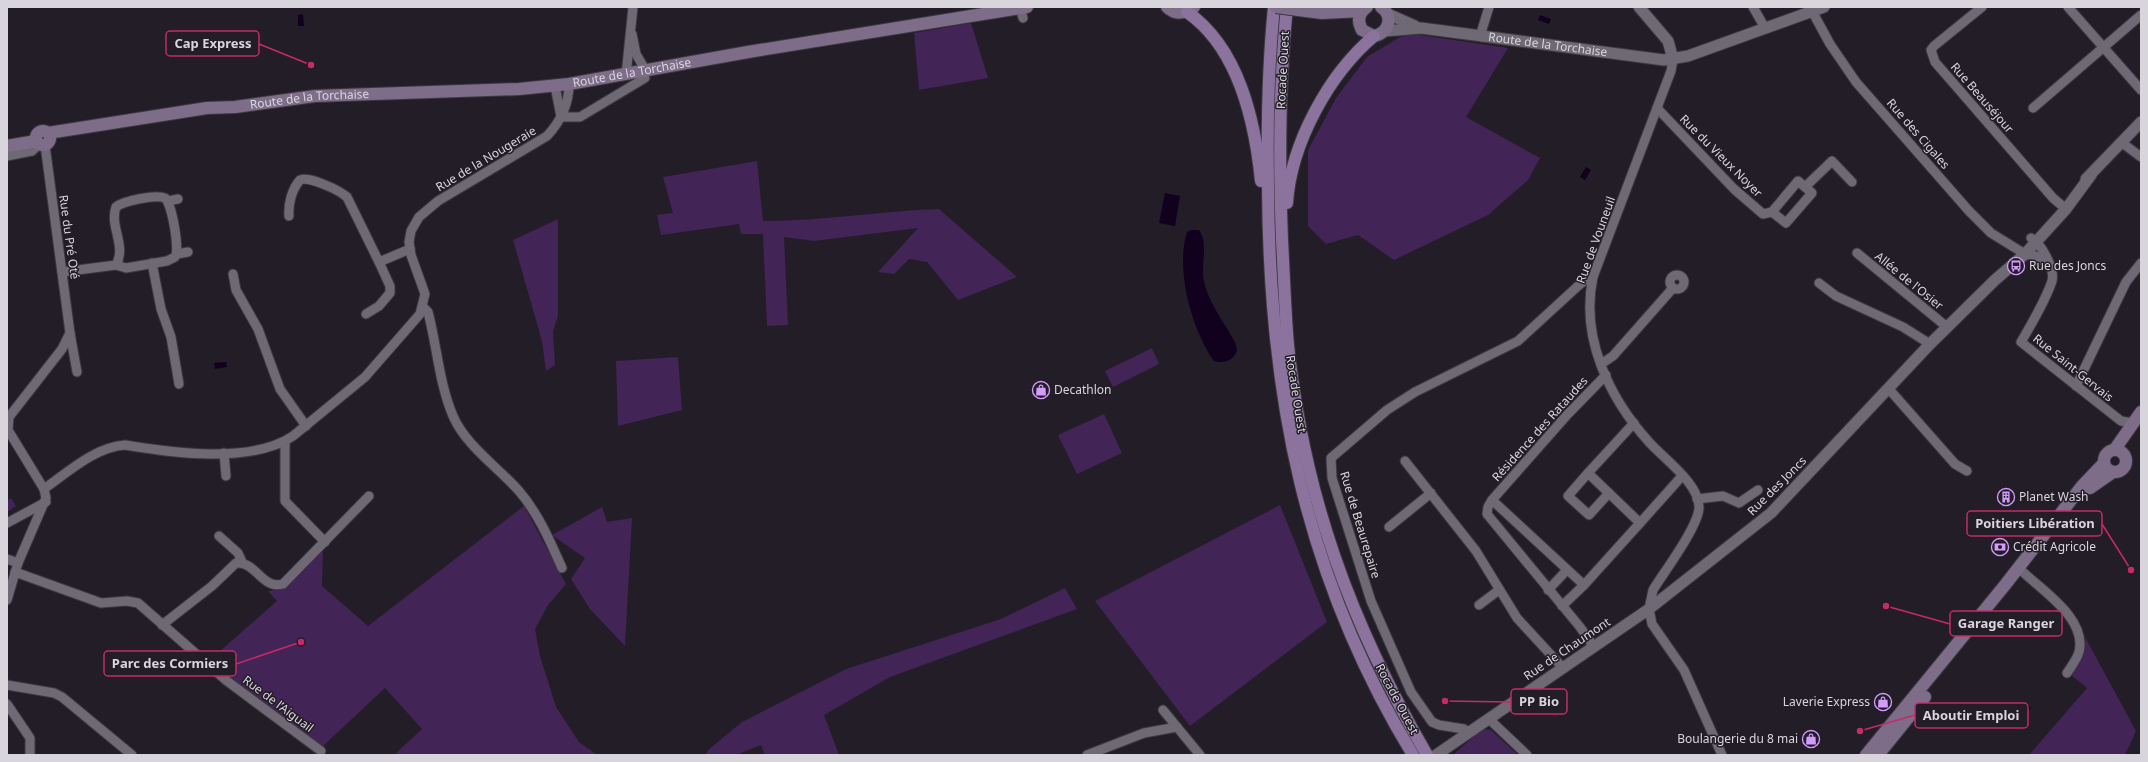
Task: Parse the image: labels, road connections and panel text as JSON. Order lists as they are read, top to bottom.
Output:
{
  "streets": {
    "main road": ["Route de la Torchaise", "Rocade Ouest"],
    "street": [
      "Rue Beauséjour",
      "Rue des Cigales",
      "Rue du Vieux Noyer",
      "Rue de la Nougeraie",
      "Rue du Pré Oté",
      "Rue de Vouneuil",
      "Allée de l'Osier",
      "Rue Saint-Gervais",
      "Résidence des Rataudes",
      "Rue des Joncs",
      "Rue de Beaurepaire",
      "Rue de Chaumont",
      "Rue de l’Aiguail"
    ]
  },
  "crossings": [
    ["Route de la Torchaise", "Rue des Cigales"],
    ["Route de la Torchaise", "Rue du Pré Oté"],
    ["Route de la Torchaise", "Rue de Vouneuil"],
    ["Rue Beauséjour", "Rue des Joncs"],
    ["Rue des Cigales", "Rue des Joncs"],
    ["Rue du Vieux Noyer", "Rue de Vouneuil"],
    ["Rue de Vouneuil", "Résidence des Rataudes"],
    ["Rue de Vouneuil", "Rue de Beaurepaire"],
    ["Allée de l'Osier", "Rue des Joncs"],
    ["Rue Saint-Gervais", "Rue des Joncs"],
    ["Rue des Joncs", "Rue de Chaumont"],
    ["Rue de Beaurepaire", "Rue de Chaumont"]
  ],
  "places": {
    "other": [
      "Cap Express",
      "Poitiers Libération",
      "Garage Ranger",
      "Parc des Cormiers",
      "PP Bio",
      "Aboutir Emploi"
    ],
    "bus stop": ["Rue des Joncs"],
    "shop": ["Decathlon", "Laverie Express", "Boulangerie du 8 mai"],
    "building": ["Planet Wash"],
    "bank": ["Crédit Agricole"]
  }
}
